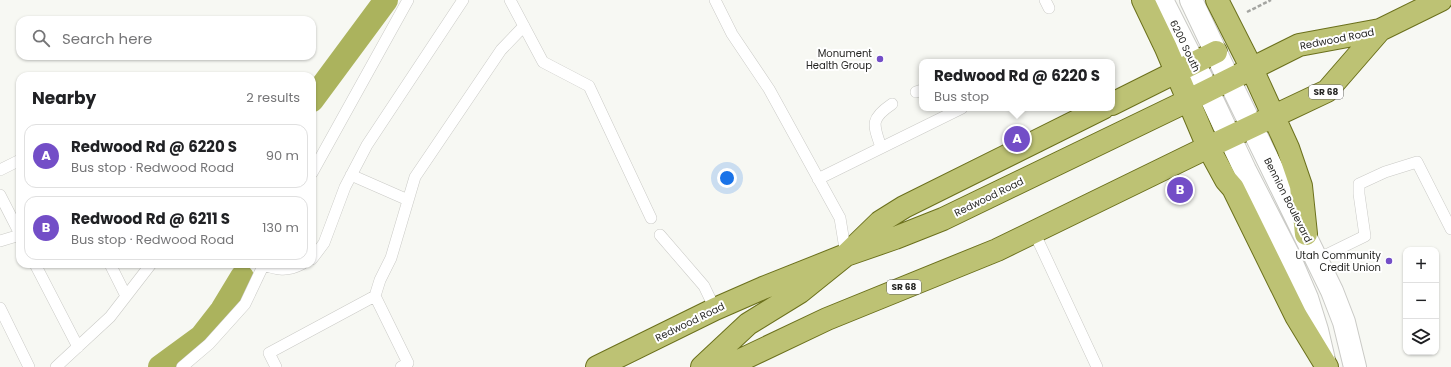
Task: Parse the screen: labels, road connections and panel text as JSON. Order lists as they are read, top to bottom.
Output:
{
  "streets": {
    "main road": ["Redwood Road", "SR 68"],
    "street": ["6200 South", "Bennion Boulevard"]
  },
  "crossings": [
    ["Redwood Road", "6200 South"],
    ["Redwood Road", "Bennion Boulevard"]
  ],
  "places": ["Monument Health Group", "Utah Community Credit Union"],
  "page": {
    "search": "Search here",
    "popup": ["Redwood Rd @ 6220 S", "Bus stop"],
    "heading": ["Nearby", "2 results"],
    "pins": ["A", "B"],
    "list": [
      {
        "mark": "A",
        "name": "Redwood Rd @ 6220 S",
        "note": "Bus stop · Redwood Road",
        "value": "90 m"
      },
      {
        "mark": "B",
        "name": "Redwood Rd @ 6211 S",
        "note": "Bus stop · Redwood Road",
        "value": "130 m"
      }
    ],
    "map_buttons": ["+", "−"]
  }
}
